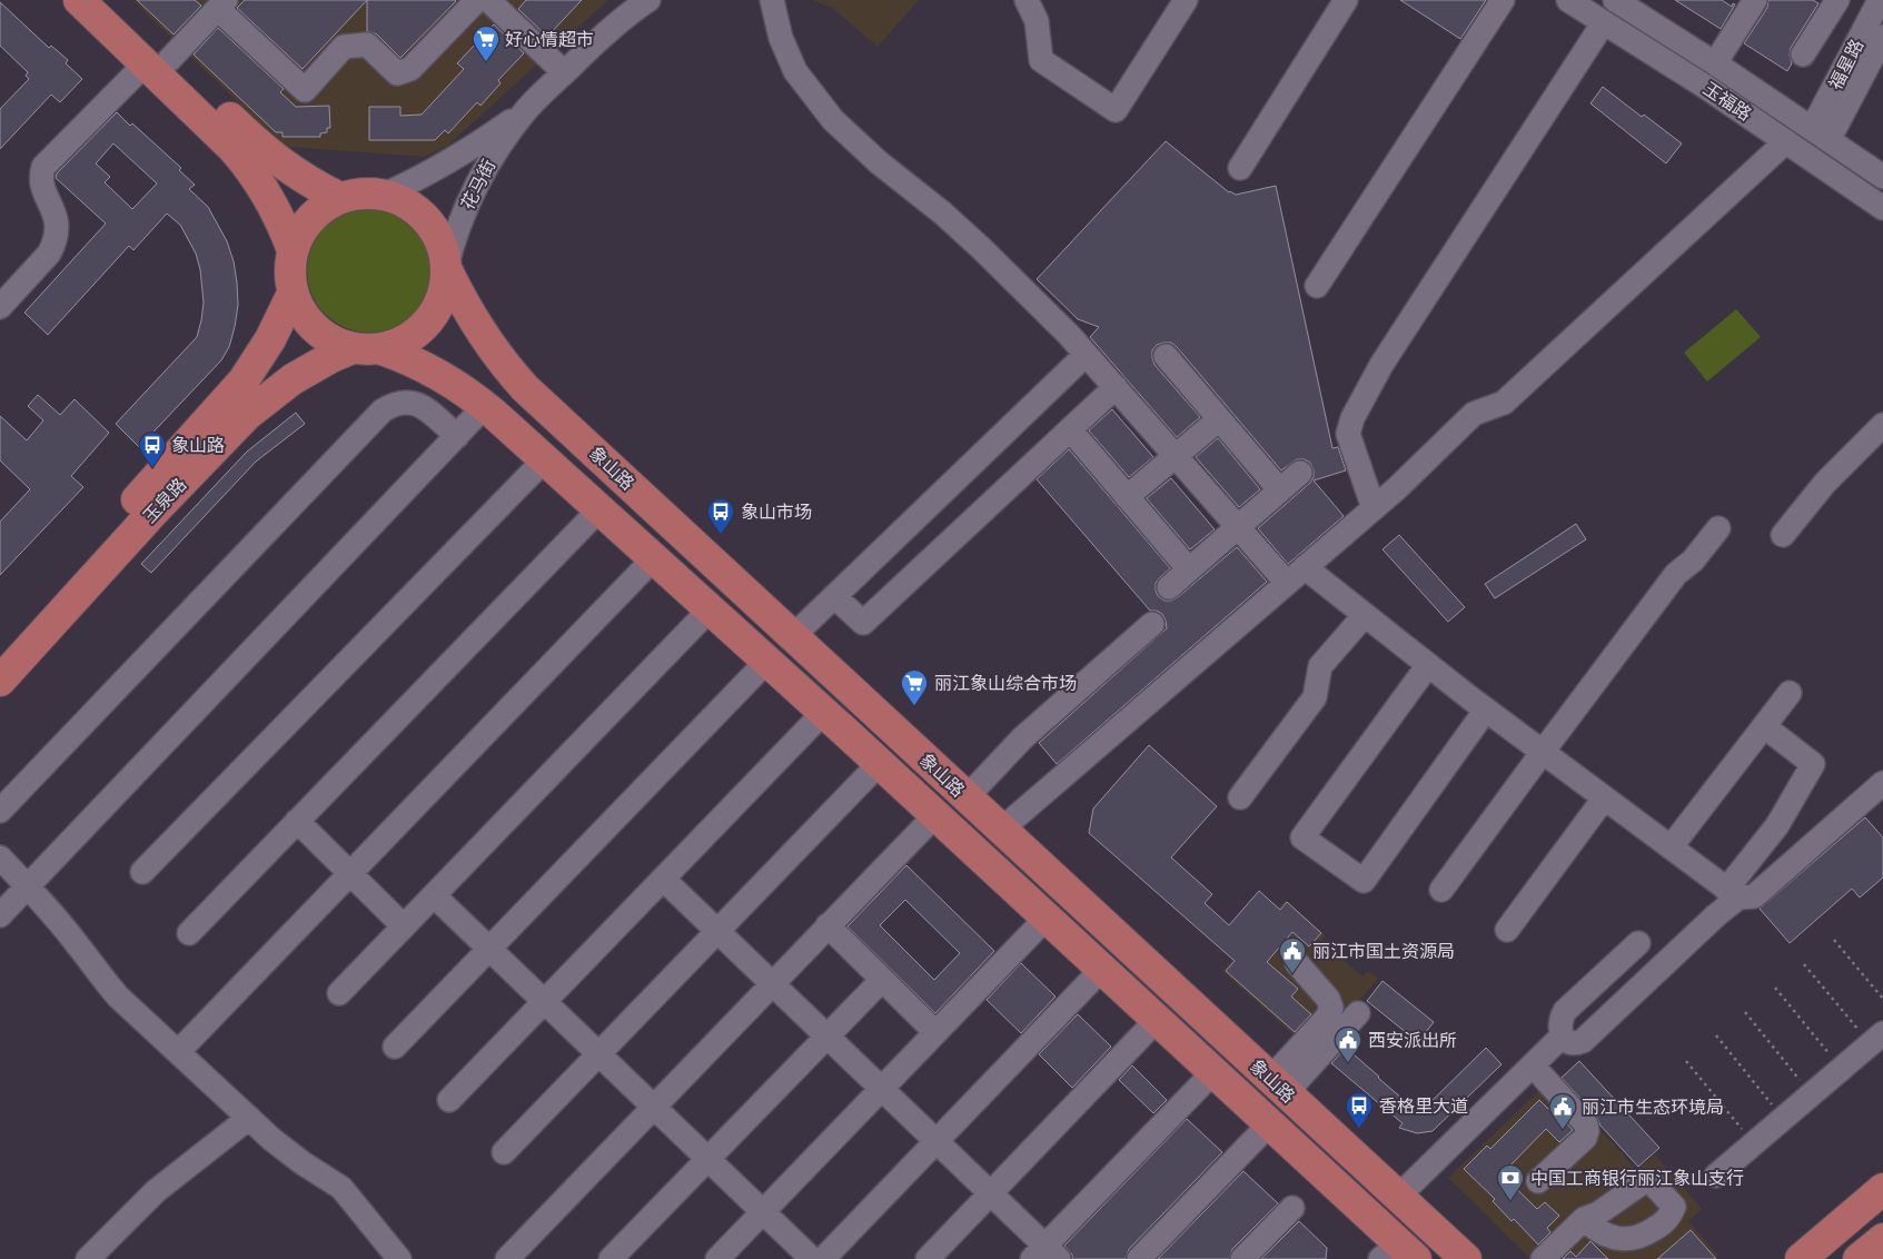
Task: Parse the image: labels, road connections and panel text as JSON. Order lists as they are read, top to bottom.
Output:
{
  "streets": {
    "main road": ["象山路", "玉泉路"],
    "street": ["福星路", "玉福路", "花马街"]
  },
  "crossings": [
    ["福星路", "玉福路"],
    ["花马街", "象山路"],
    ["花马街", "玉泉路"],
    ["象山路", "玉泉路"]
  ],
  "places": {
    "supermarket": ["好心情超市", "丽江象山综合市场"],
    "bus stop": ["象山路", "象山市场", "香格里大道"],
    "public building": ["丽江市国土资源局", "西安派出所", "丽江市生态环境局"],
    "bank": ["中国工商银行丽江象山支行"]
  }
}
